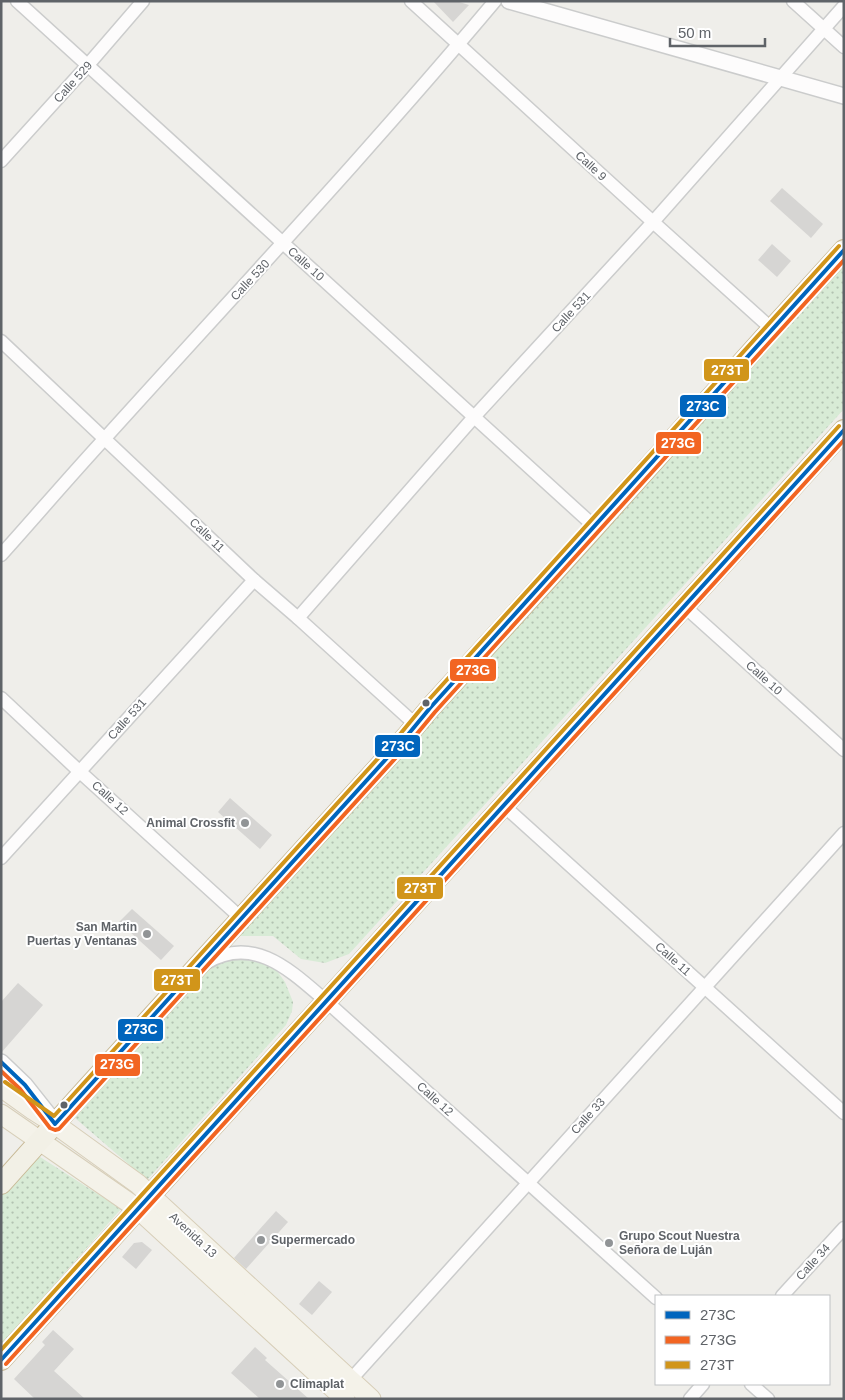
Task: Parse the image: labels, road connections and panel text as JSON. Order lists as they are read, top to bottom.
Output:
{
  "streets": {
    "main road": ["Avenida 13"],
    "street": [
      "Calle 529",
      "Calle 9",
      "Calle 10",
      "Calle 530",
      "Calle 531",
      "Calle 11",
      "Calle 12",
      "Calle 33",
      "Calle 34"
    ]
  },
  "crossings": [
    ["Calle 529", "Calle 10"],
    ["Calle 9", "Calle 530"],
    ["Calle 9", "Calle 531"],
    ["Calle 10", "Calle 530"],
    ["Calle 10", "Calle 531"],
    ["Calle 530", "Calle 11"],
    ["Calle 531", "Calle 11"],
    ["Calle 531", "Calle 12"],
    ["Calle 11", "Calle 33"],
    ["Calle 12", "Calle 33"],
    ["Calle 33", "Avenida 13"]
  ],
  "places": [
    "Animal Crossfit",
    "San Martin Puertas y Ventanas",
    "Supermercado",
    "Grupo Scout Nuestra Señora de Luján",
    "Climaplat"
  ],
  "lines": ["transit line 273T", "transit line 273C", "transit line 273G"],
  "legend": ["273C", "273G", "273T"],
  "scale_bar": "50 m"
}
